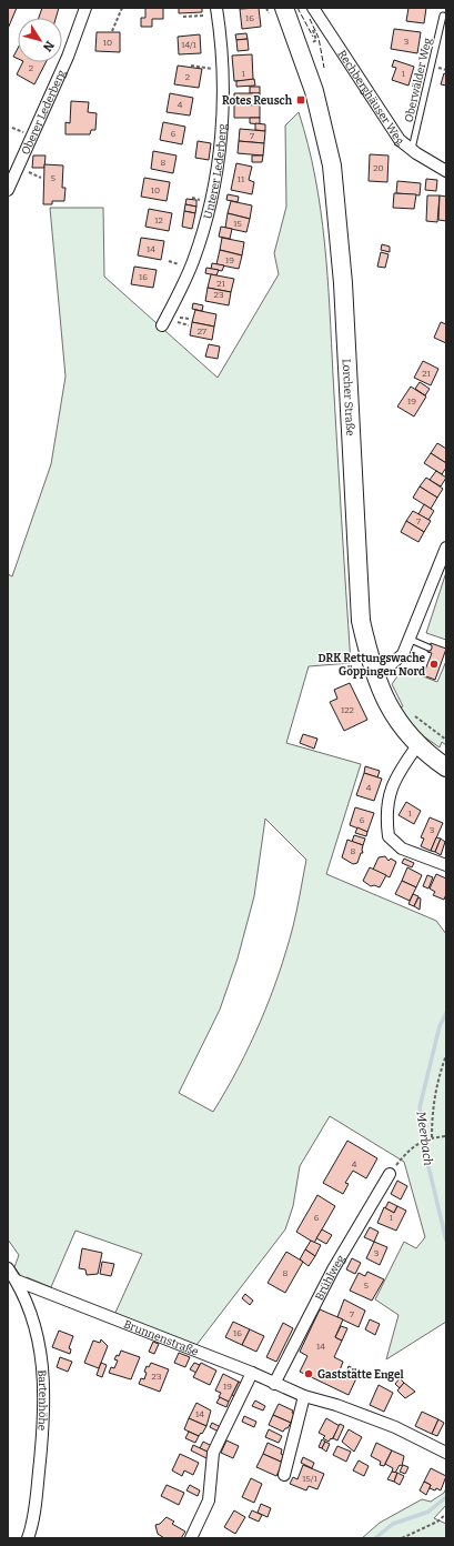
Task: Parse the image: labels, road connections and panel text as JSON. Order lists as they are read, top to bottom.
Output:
{
  "streets": {
    "main road": ["Lorcher Straße"],
    "street": [
      "Rechberghäuser Weg",
      "Oberer Lederberg",
      "Unterer Lederberg",
      "Brühlweg",
      "Brunnenstraße",
      "Bartenhöhe"
    ],
    "lane": ["Oberwälder Weg"]
  },
  "crossings": [
    ["Oberwälder Weg", "Rechberghäuser Weg"],
    ["Brühlweg", "Brunnenstraße"],
    ["Brunnenstraße", "Bartenhöhe"]
  ],
  "water": ["Meerbach"],
  "places": {
    "transit": ["Rotes Reusch"],
    "other": ["DRK Rettungswache Göppingen Nord", "Gaststätte Engel"]
  },
  "house_numbers": [
    "16",
    "3",
    "10",
    "14/1",
    "2",
    "1",
    "1",
    "2",
    "4",
    "6",
    "7",
    "8",
    "20",
    "5",
    "11",
    "10",
    "12",
    "15",
    "14",
    "19",
    "16",
    "21",
    "23",
    "27",
    "21",
    "19",
    "7",
    "122",
    "4",
    "1",
    "6",
    "3",
    "8",
    "4",
    "6",
    "1",
    "3",
    "8",
    "5",
    "7",
    "16",
    "14",
    "23",
    "19",
    "14",
    "15/1"
  ],
  "north": "bottom right"
}
